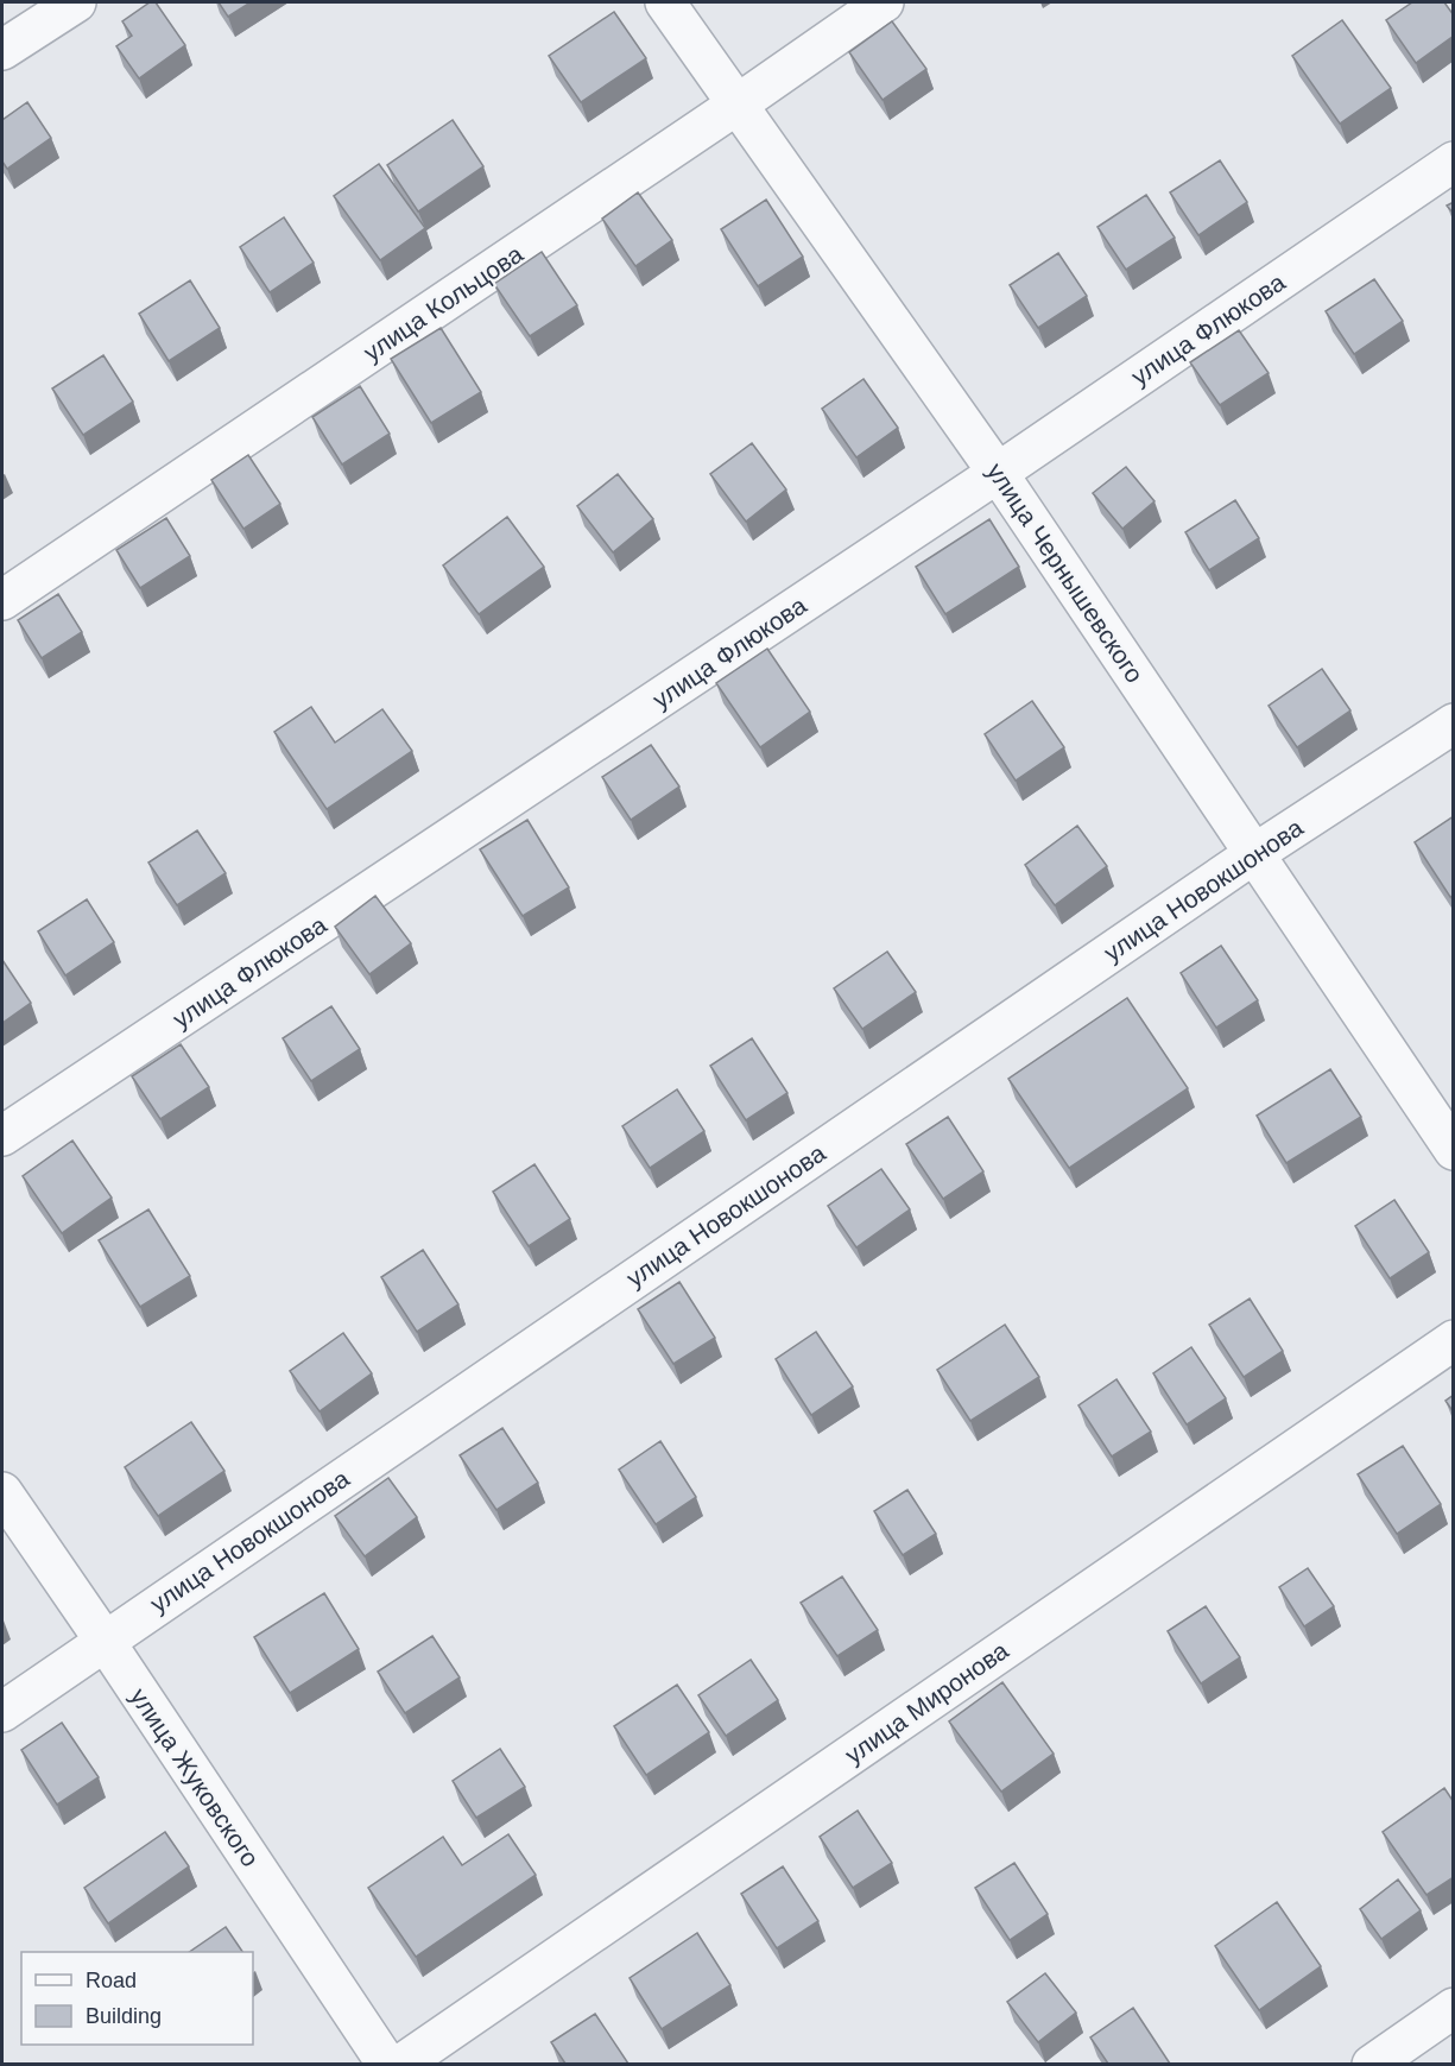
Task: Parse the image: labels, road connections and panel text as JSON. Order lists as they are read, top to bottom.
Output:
{
  "streets": {
    "street": [
      "улица Кольцова",
      "улица Флюкова",
      "улица Чернышевского",
      "улица Новокшонова",
      "улица Миронова",
      "улица Жуковского"
    ]
  },
  "crossings": [
    ["улица Кольцова", "улица Чернышевского"],
    ["улица Флюкова", "улица Чернышевского"],
    ["улица Чернышевского", "улица Новокшонова"],
    ["улица Новокшонова", "улица Жуковского"]
  ],
  "legend": ["Road", "Building"]
}
